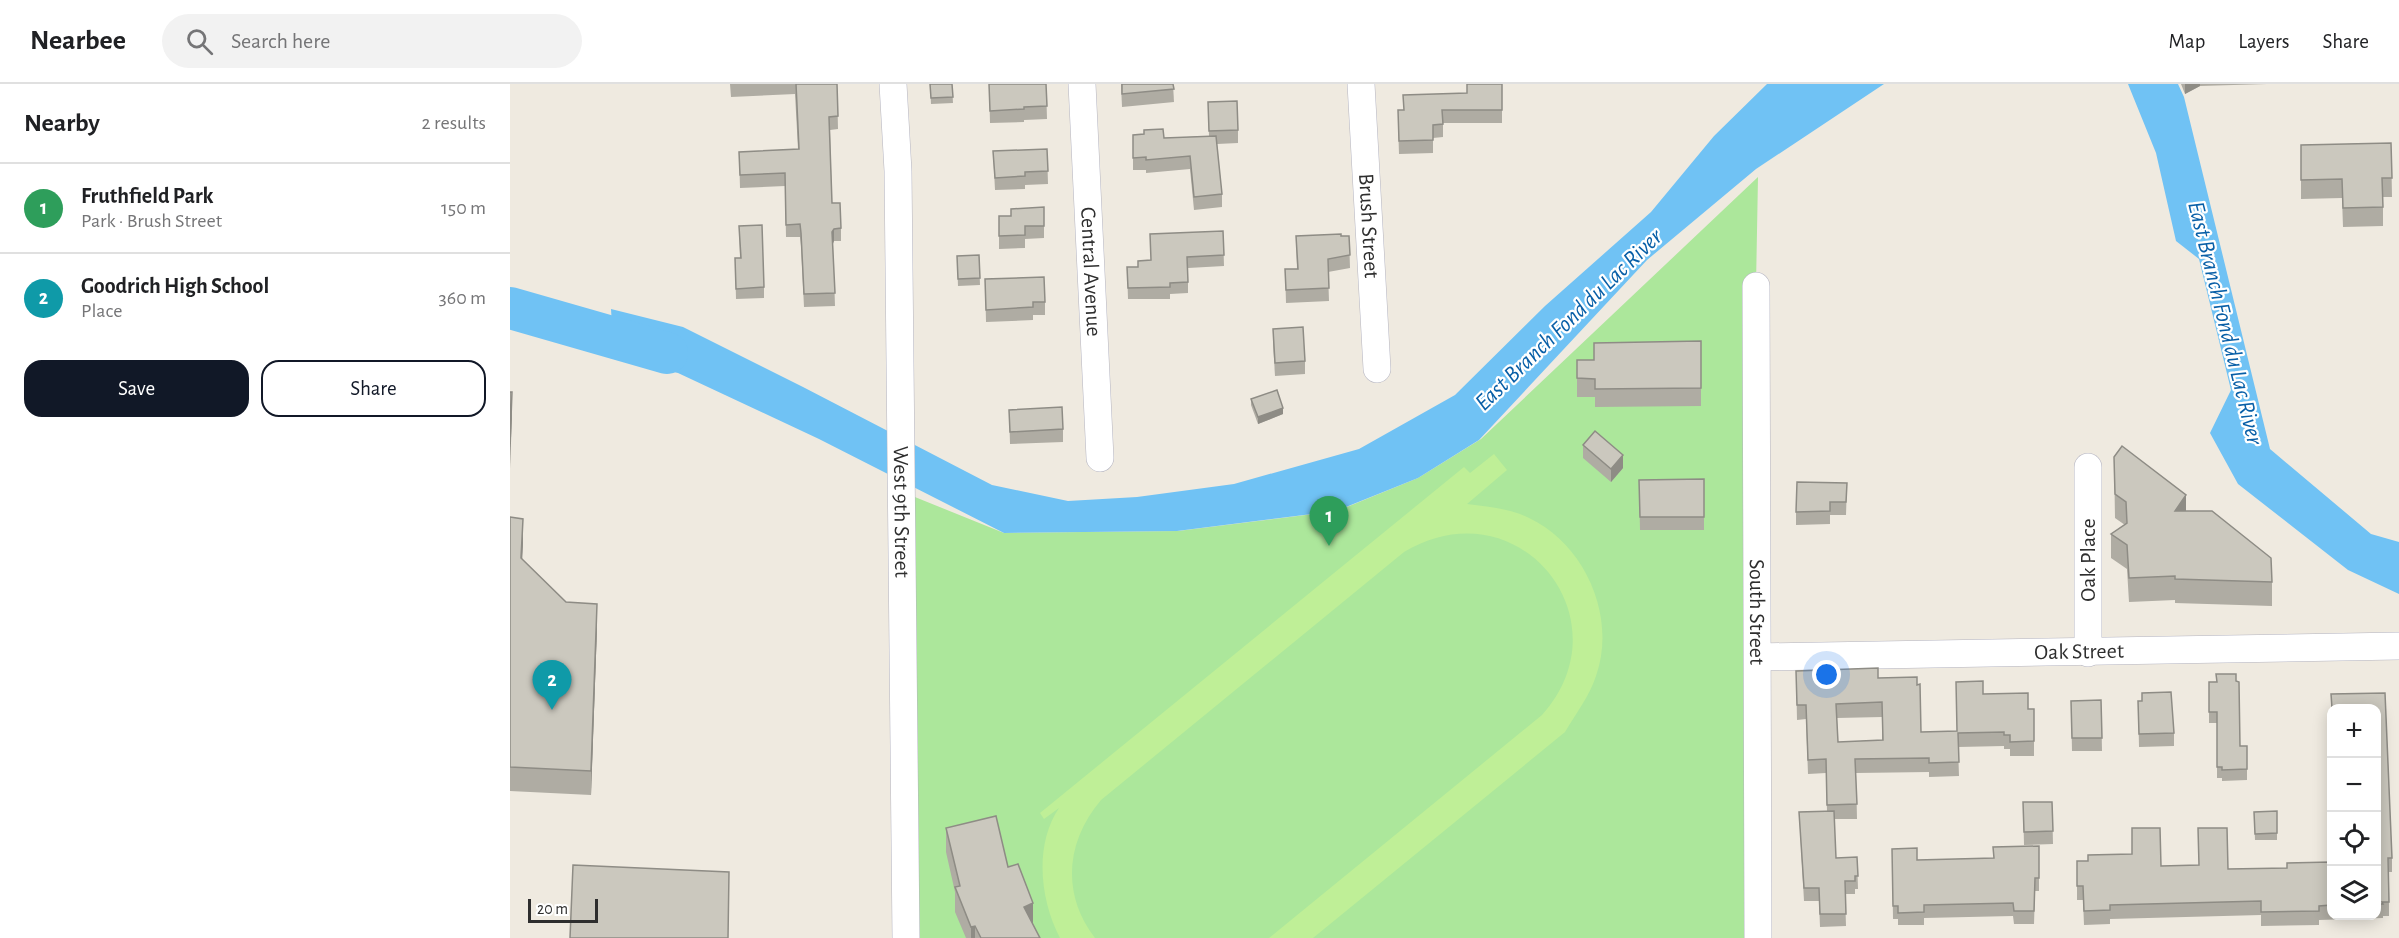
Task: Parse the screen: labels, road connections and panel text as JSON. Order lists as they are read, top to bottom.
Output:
{
  "streets": {
    "street": [
      "Brush Street",
      "Central Avenue",
      "West 9th Street",
      "Oak Place",
      "South Street",
      "Oak Street"
    ]
  },
  "crossings": [
    ["Oak Place", "Oak Street"],
    ["South Street", "Oak Street"]
  ],
  "water": ["East Branch Fond du Lac River"],
  "scale_bar": "20 m",
  "page": {
    "header": "Nearbee",
    "search": "Search here",
    "nav": ["Map", "Layers", "Share"],
    "heading": ["Nearby", "2 results"],
    "list": [
      {
        "mark": "1",
        "name": "Fruthfield Park",
        "note": "Park · Brush Street",
        "value": "150 m"
      },
      {
        "mark": "2",
        "name": "Goodrich High School",
        "note": "Place",
        "value": "360 m"
      }
    ],
    "buttons": ["Save", "Share"],
    "pins": ["1", "2"],
    "map_buttons": ["+", "−"],
    "scale": "20 m"
  }
}
